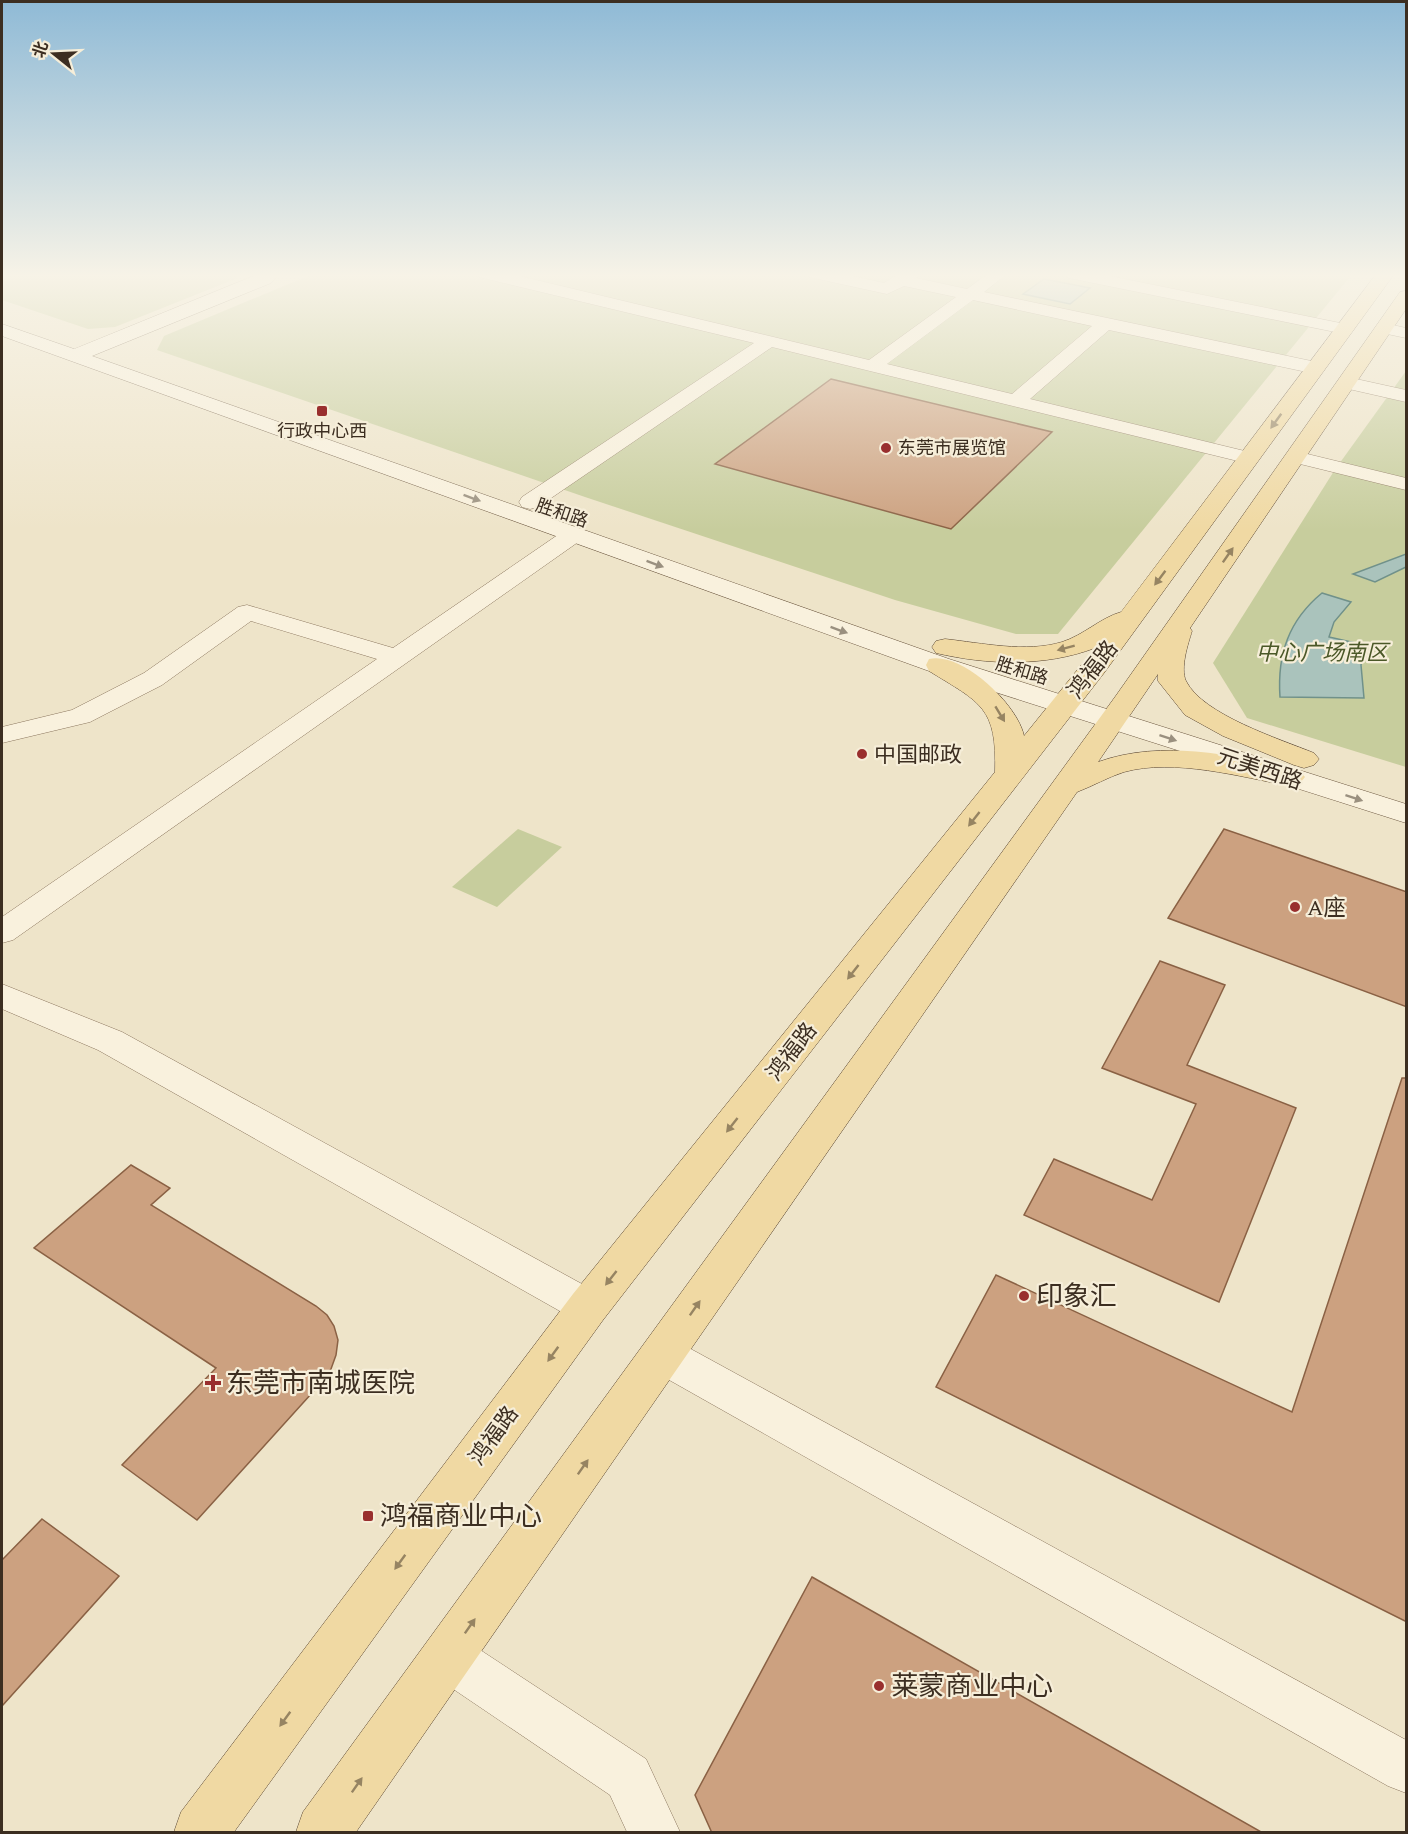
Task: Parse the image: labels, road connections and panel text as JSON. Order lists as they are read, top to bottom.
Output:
{
  "streets": {
    "main road": ["胜和路", "鸿福路", "元美西路"]
  },
  "crossings": [
    ["胜和路", "鸿福路"],
    ["胜和路", "元美西路"],
    ["鸿福路", "元美西路"]
  ],
  "parks": ["中心广场南区"],
  "places": {
    "transit": ["行政中心西", "鸿福商业中心"],
    "other": [
      "东莞市展览馆",
      "中国邮政",
      "A座",
      "印象汇",
      "莱蒙商业中心"
    ],
    "health": ["东莞市南城医院"]
  },
  "north": "left"
}
